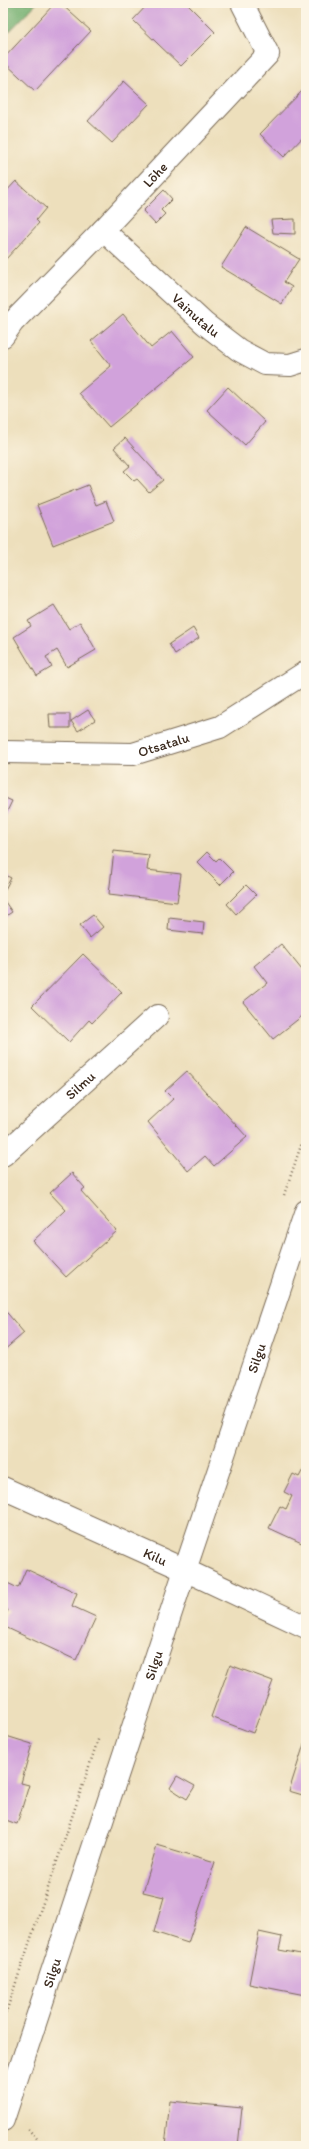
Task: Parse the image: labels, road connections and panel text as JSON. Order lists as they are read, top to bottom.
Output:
{
  "streets": {
    "street": [
      "Lõhe",
      "Vainutalu",
      "Otsatalu",
      "Silmu",
      "Silgu",
      "Kilu"
    ]
  },
  "crossings": [
    ["Lõhe", "Vainutalu"],
    ["Silgu", "Kilu"]
  ]
}
